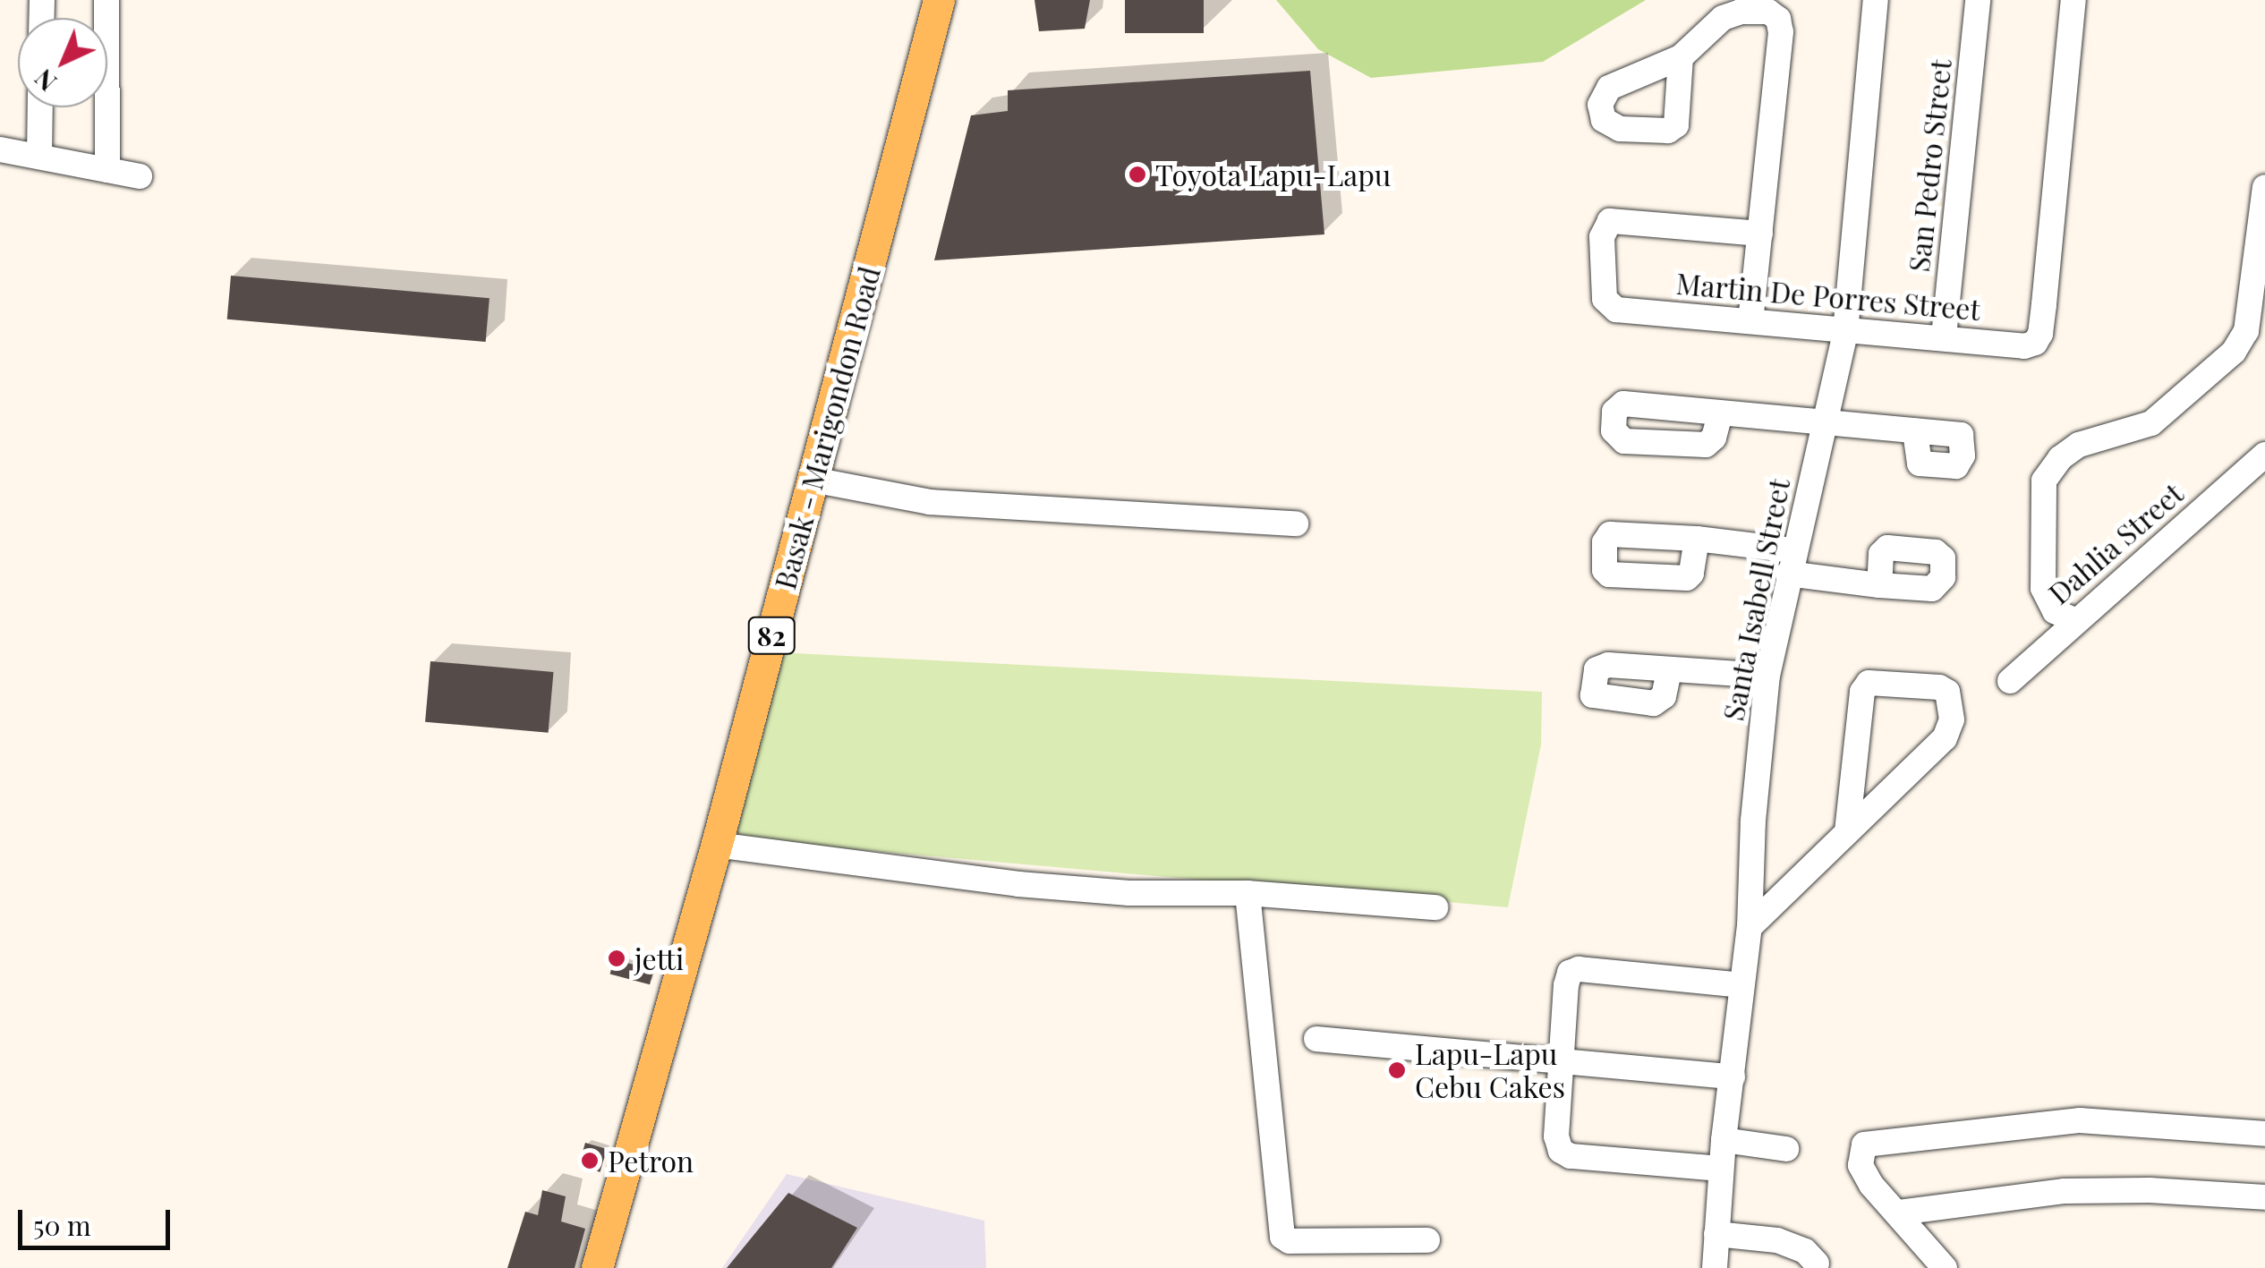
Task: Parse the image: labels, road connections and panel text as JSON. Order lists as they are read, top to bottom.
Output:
{
  "streets": {
    "main road": ["Basak - Marigondon Road", "82"],
    "street": [
      "San Pedro Street",
      "Martin De Porres Street",
      "Dahlia Street",
      "Santa Isabell Street"
    ]
  },
  "crossings": [
    ["San Pedro Street", "Martin De Porres Street"],
    ["Martin De Porres Street", "Santa Isabell Street"]
  ],
  "places": [
    "Toyota Lapu-Lapu",
    "jetti",
    "Lapu-Lapu Cebu Cakes",
    "Petron"
  ],
  "scale_bar": "50 m",
  "north": "bottom left"
}
